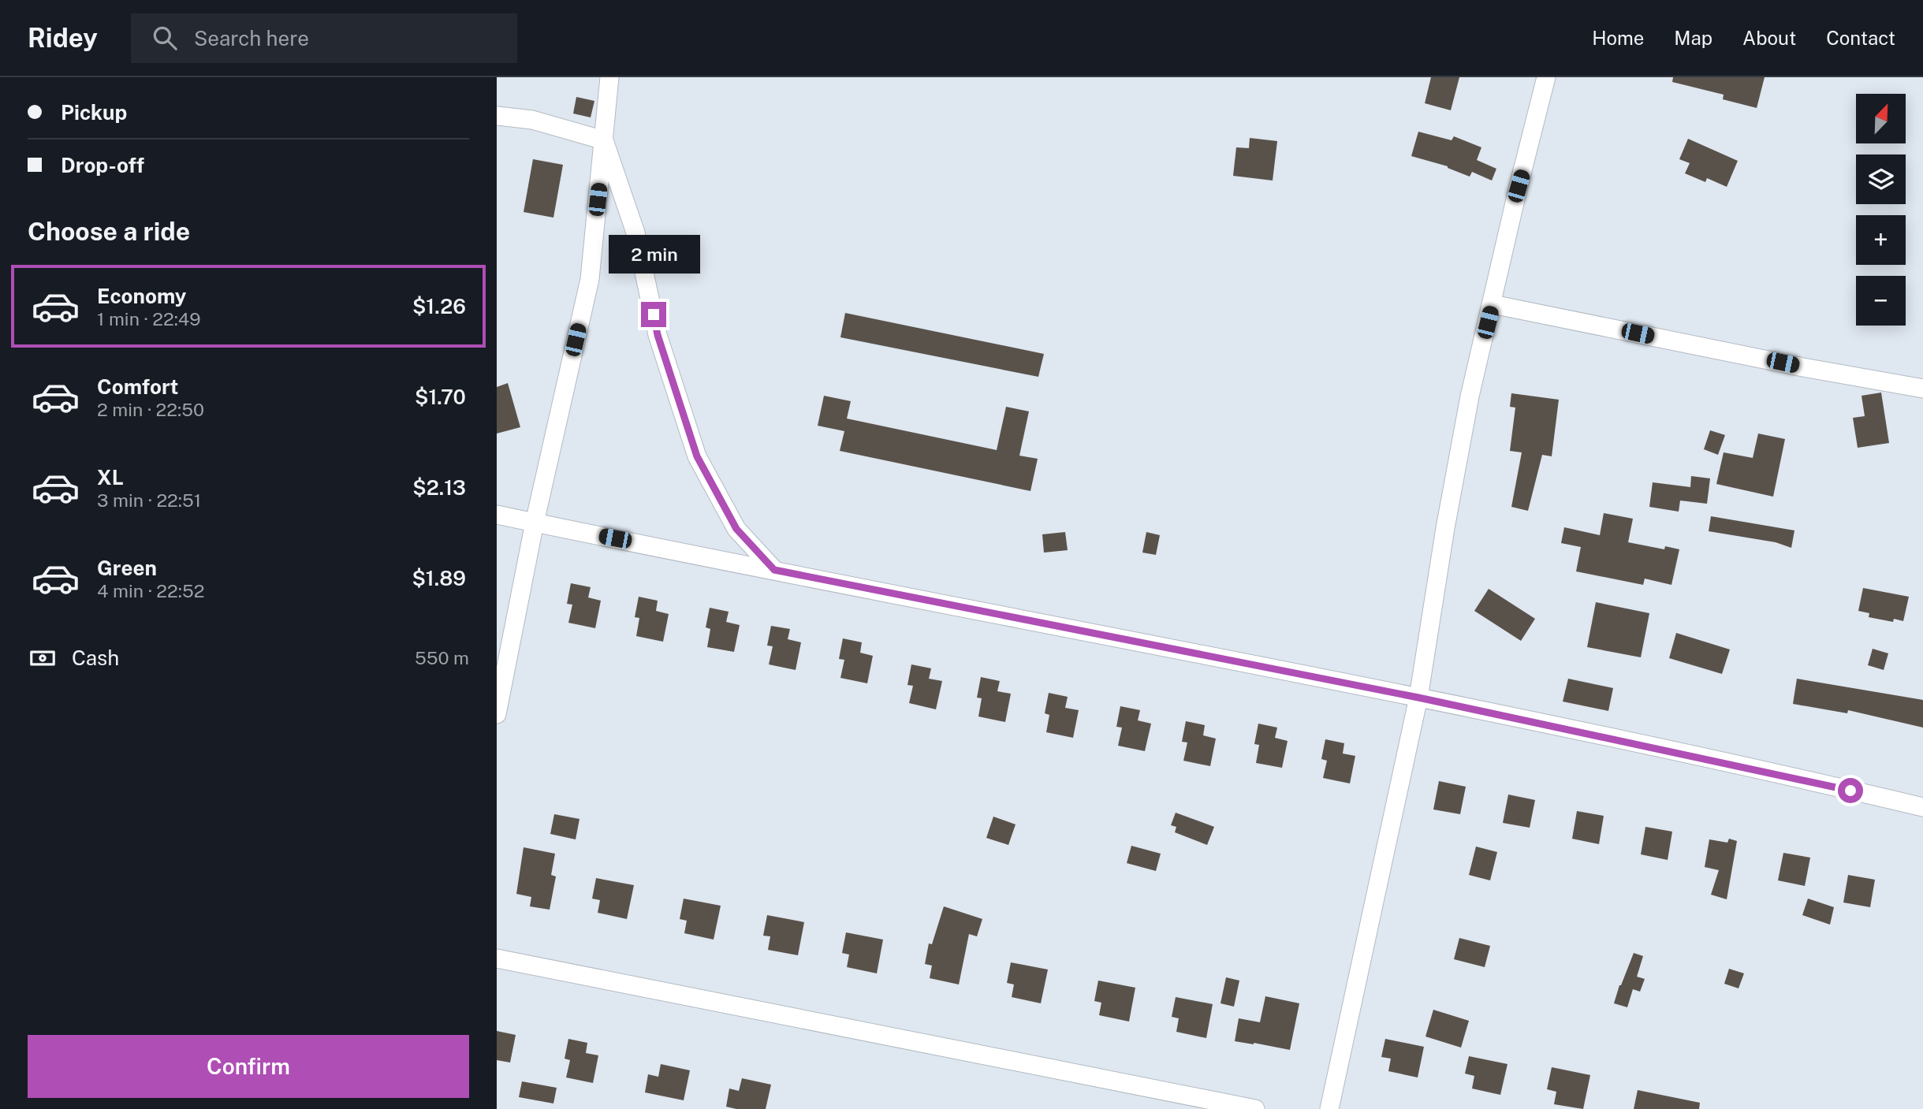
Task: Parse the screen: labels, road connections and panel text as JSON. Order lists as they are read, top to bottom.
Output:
{
  "north": "top right",
  "page": {
    "header": "Ridey",
    "search": "Search here",
    "nav": [
      "Home",
      "Map",
      "About",
      "Contact"
    ],
    "banner": ["Pickup", "Drop-off"],
    "map_buttons": ["+", "−"],
    "heading": "Choose a ride",
    "bubble": "2 min",
    "list": [
      {
        "name": "Economy",
        "note": "1 min · 22:49",
        "value": "$1.26"
      },
      {
        "name": "Comfort",
        "note": "2 min · 22:50",
        "value": "$1.70"
      },
      {
        "name": "XL",
        "note": "3 min · 22:51",
        "value": "$2.13"
      },
      {
        "name": "Green",
        "note": "4 min · 22:52",
        "value": "$1.89"
      }
    ],
    "pay": ["Cash", "550 m"],
    "buttons": "Confirm"
  }
}
